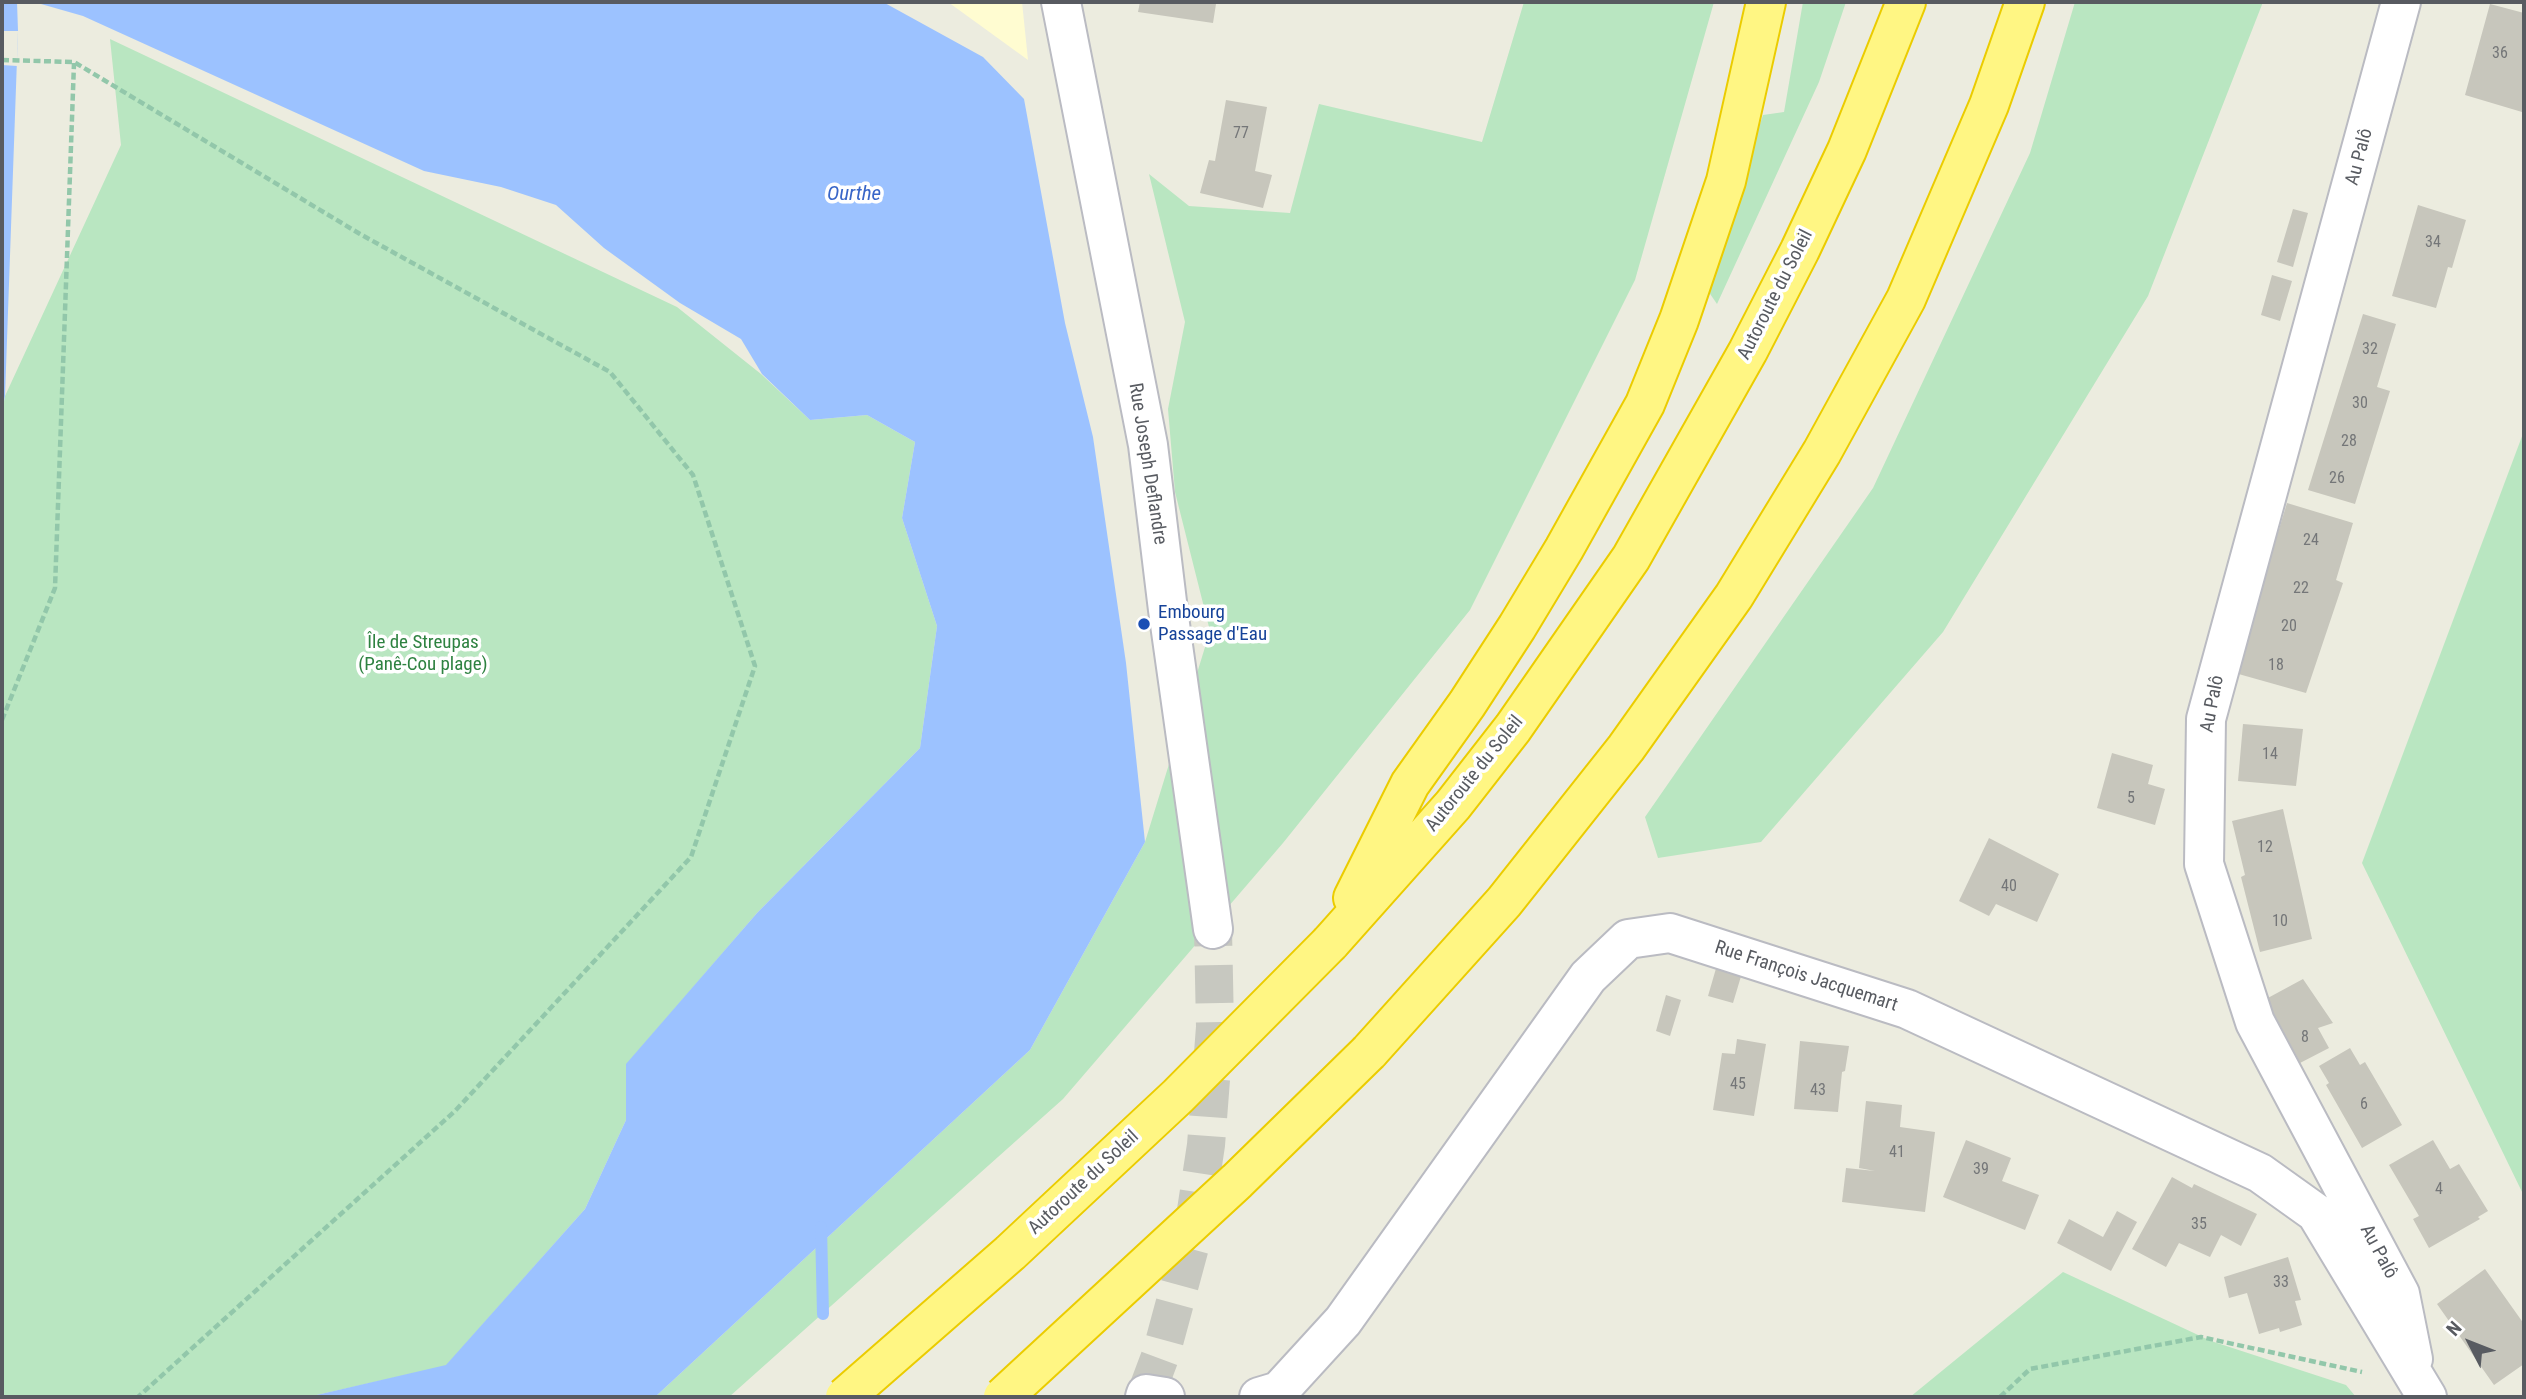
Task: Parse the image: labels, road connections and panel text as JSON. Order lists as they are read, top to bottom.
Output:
{
  "streets": {
    "highway": ["Autoroute du Soleil"],
    "street": ["Au Palô", "Rue Joseph Deflandre", "Rue François Jacquemart"]
  },
  "crossings": [
    ["Au Palô", "Rue François Jacquemart"]
  ],
  "water": ["Ourthe"],
  "parks": ["Île de Streupas (Panê-Cou plage)"],
  "places": ["Embourg Passage d'Eau"],
  "house_numbers": [
    "36",
    "77",
    "34",
    "32",
    "30",
    "28",
    "26",
    "24",
    "22",
    "20",
    "18",
    "14",
    "5",
    "12",
    "40",
    "10",
    "8",
    "45",
    "43",
    "6",
    "41",
    "39",
    "4",
    "35",
    "33"
  ],
  "north": "top left"
}
